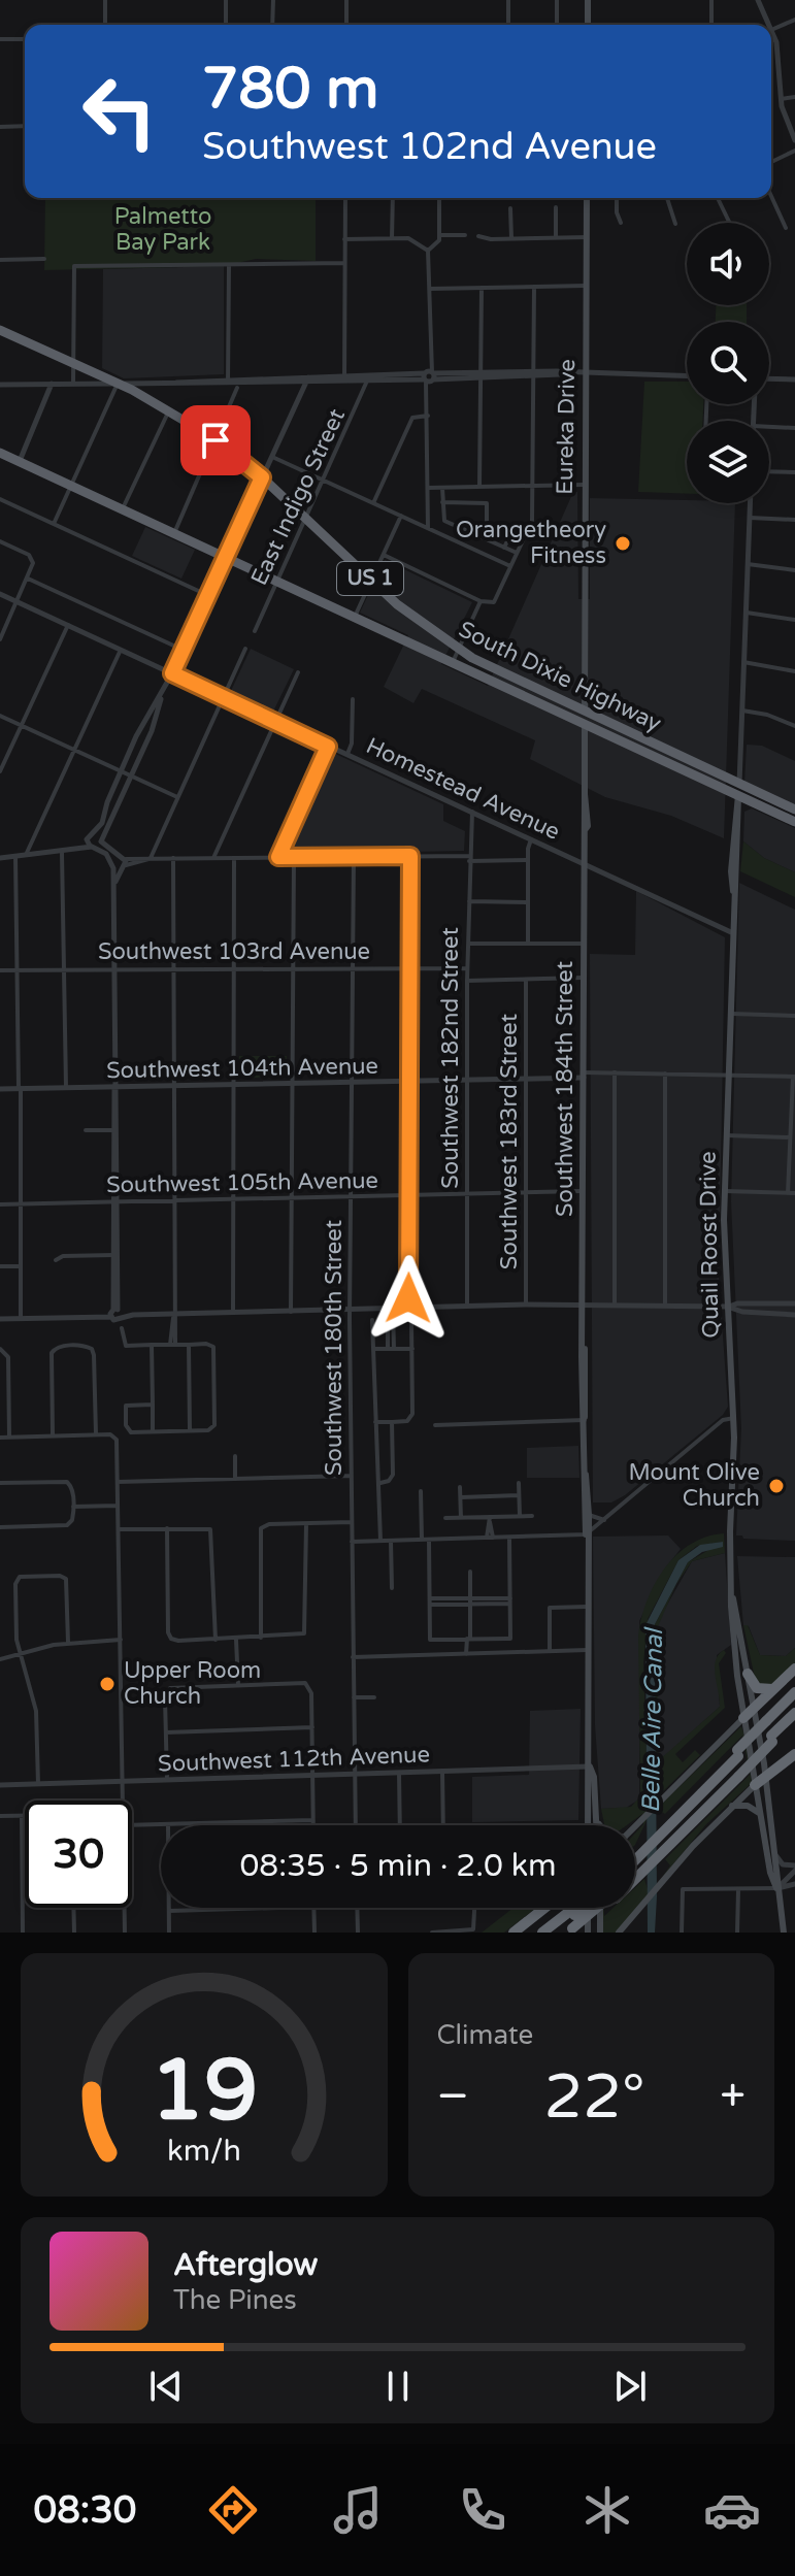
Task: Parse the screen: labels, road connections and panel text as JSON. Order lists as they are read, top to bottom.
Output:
{
  "streets": {
    "highway": ["US 1", "South Dixie Highway"],
    "main road": ["Eureka Drive", "Southwest 184th Street", "Quail Roost Drive"],
    "street": [
      "East Indigo Street",
      "Homestead Avenue",
      "Southwest 103rd Avenue",
      "Southwest 182nd Street",
      "Southwest 104th Avenue",
      "Southwest 183rd Street",
      "Southwest 105th Avenue",
      "Southwest 180th Street",
      "Southwest 112th Avenue"
    ]
  },
  "crossings": [
    ["Eureka Drive", "South Dixie Highway"],
    ["Eureka Drive", "Southwest 184th Street"],
    ["East Indigo Street", "South Dixie Highway"],
    ["South Dixie Highway", "Southwest 184th Street"],
    ["South Dixie Highway", "Quail Roost Drive"],
    ["Homestead Avenue", "Southwest 182nd Street"],
    ["Homestead Avenue", "Southwest 184th Street"],
    ["Homestead Avenue", "Quail Roost Drive"],
    ["Southwest 103rd Avenue", "Southwest 182nd Street"],
    ["Southwest 103rd Avenue", "Southwest 180th Street"],
    ["Southwest 182nd Street", "Southwest 104th Avenue"],
    ["Southwest 182nd Street", "Southwest 105th Avenue"],
    ["Southwest 104th Avenue", "Southwest 184th Street"],
    ["Southwest 104th Avenue", "Southwest 183rd Street"],
    ["Southwest 104th Avenue", "Southwest 180th Street"],
    ["Southwest 184th Street", "Southwest 105th Avenue"],
    ["Southwest 184th Street", "Southwest 112th Avenue"],
    ["Southwest 183rd Street", "Southwest 105th Avenue"],
    ["Southwest 105th Avenue", "Southwest 180th Street"],
    ["Southwest 180th Street", "Southwest 112th Avenue"]
  ],
  "water": ["Belle Aire Canal"],
  "parks": ["Palmetto Bay Park"],
  "places": ["Orangetheory Fitness", "Mount Olive Church", "Upper Room Church"],
  "page": {
    "turn": ["780 m", "Southwest 102nd Avenue"],
    "limit": "30",
    "trip": "08:35 · 5 min · 2.0 km",
    "tile": "Climate",
    "heat": ["−", "22°", "+"],
    "song": ["Afterglow", "The Pines"],
    "tabs": "08:30",
    "gauge": ["19", "km/h"]
  }
}
